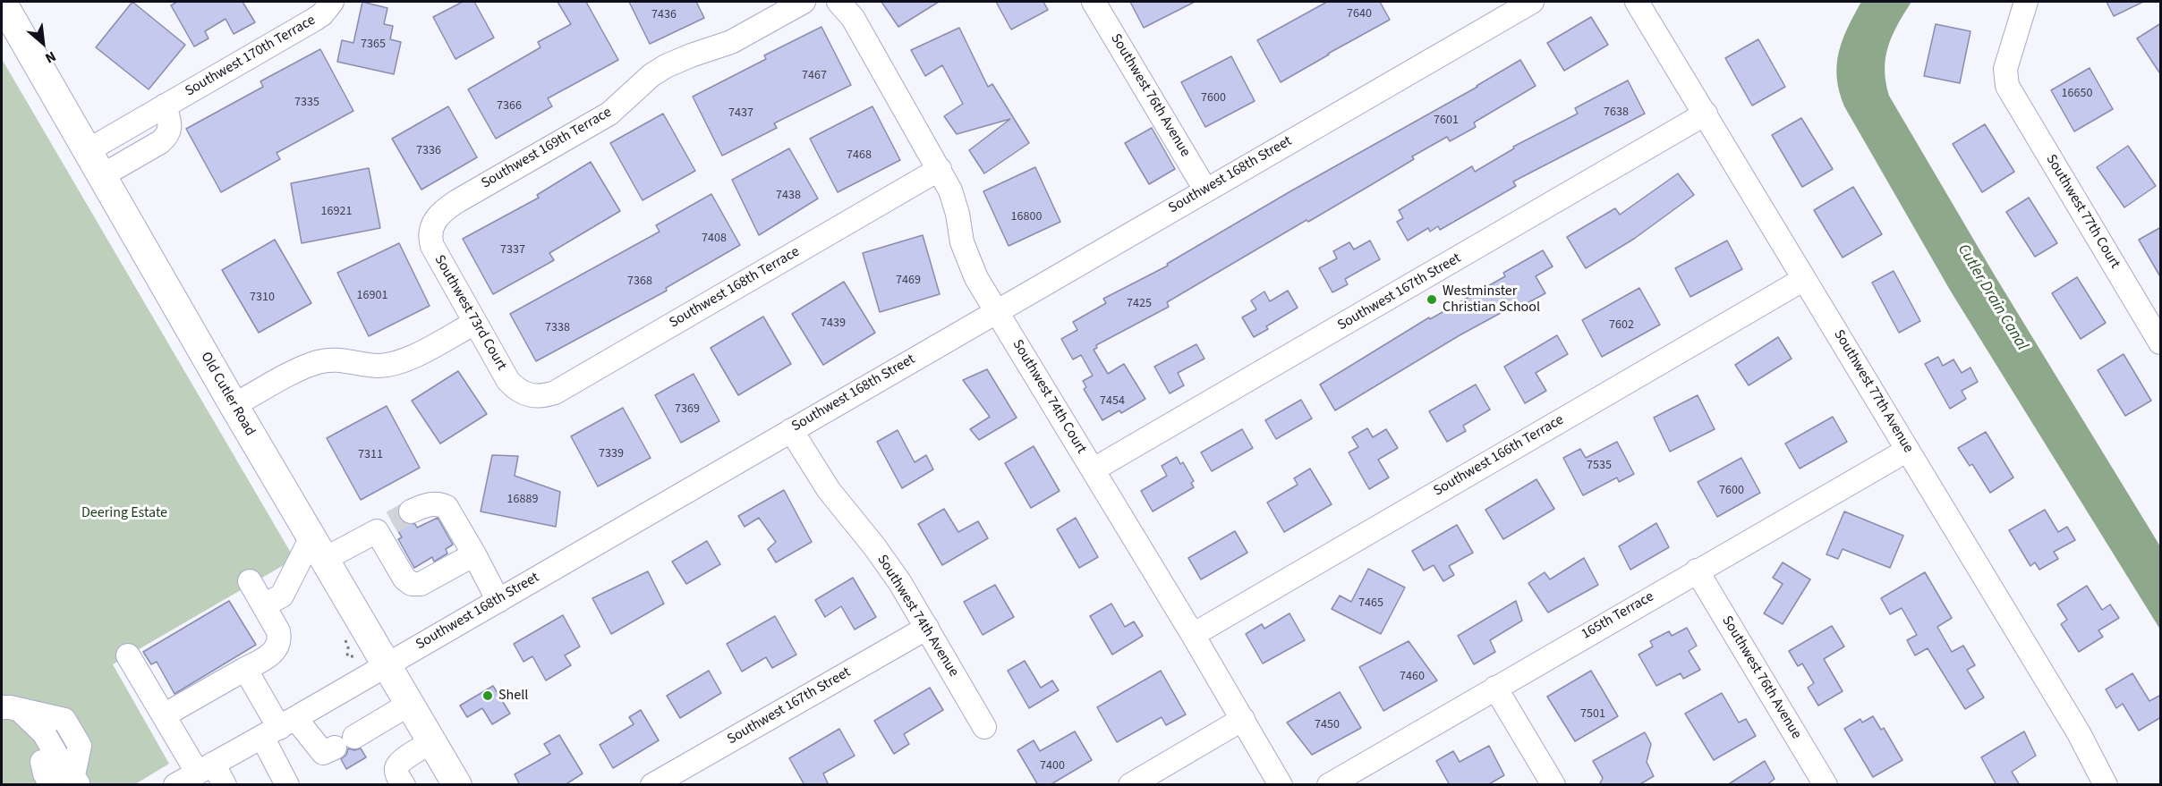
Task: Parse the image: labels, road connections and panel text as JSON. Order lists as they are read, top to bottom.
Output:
{
  "streets": {
    "main road": ["Old Cutler Road"],
    "street": [
      "Southwest 170th Terrace",
      "Southwest 76th Avenue",
      "Southwest 169th Terrace",
      "Southwest 168th Street",
      "Southwest 77th Court",
      "Southwest 168th Terrace",
      "Southwest 167th Street",
      "Southwest 73rd Court",
      "Southwest 77th Avenue",
      "Southwest 74th Court",
      "Southwest 166th Terrace",
      "Southwest 74th Avenue",
      "165th Terrace"
    ]
  },
  "crossings": [
    ["Southwest 170th Terrace", "Old Cutler Road"],
    ["Southwest 76th Avenue", "Southwest 168th Street"],
    ["Southwest 76th Avenue", "165th Terrace"],
    ["Southwest 169th Terrace", "Southwest 73rd Court"],
    ["Southwest 168th Street", "Old Cutler Road"],
    ["Southwest 168th Street", "Southwest 74th Court"],
    ["Southwest 168th Street", "Southwest 74th Avenue"],
    ["Southwest 168th Terrace", "Southwest 73rd Court"],
    ["Southwest 168th Terrace", "Southwest 74th Court"],
    ["Southwest 167th Street", "Southwest 77th Avenue"],
    ["Southwest 167th Street", "Southwest 74th Court"],
    ["Southwest 167th Street", "Southwest 74th Avenue"],
    ["Southwest 77th Avenue", "Southwest 166th Terrace"],
    ["Southwest 77th Avenue", "165th Terrace"],
    ["Southwest 74th Court", "Southwest 166th Terrace"]
  ],
  "water": ["Cutler Drain Canal"],
  "parks": ["Deering Estate"],
  "places": ["Westminster Christian School", "Shell"],
  "house_numbers": [
    "7640",
    "7436",
    "7365",
    "7467",
    "16650",
    "7600",
    "7335",
    "7366",
    "7638",
    "7437",
    "7601",
    "7336",
    "7468",
    "7438",
    "16921",
    "16800",
    "7408",
    "7337",
    "7469",
    "7368",
    "16901",
    "7310",
    "7425",
    "7439",
    "7602",
    "7338",
    "7454",
    "7369",
    "7339",
    "7311",
    "7535",
    "7600",
    "16889",
    "7465",
    "7460",
    "7501",
    "7450",
    "7400"
  ],
  "north": "bottom right"
}
